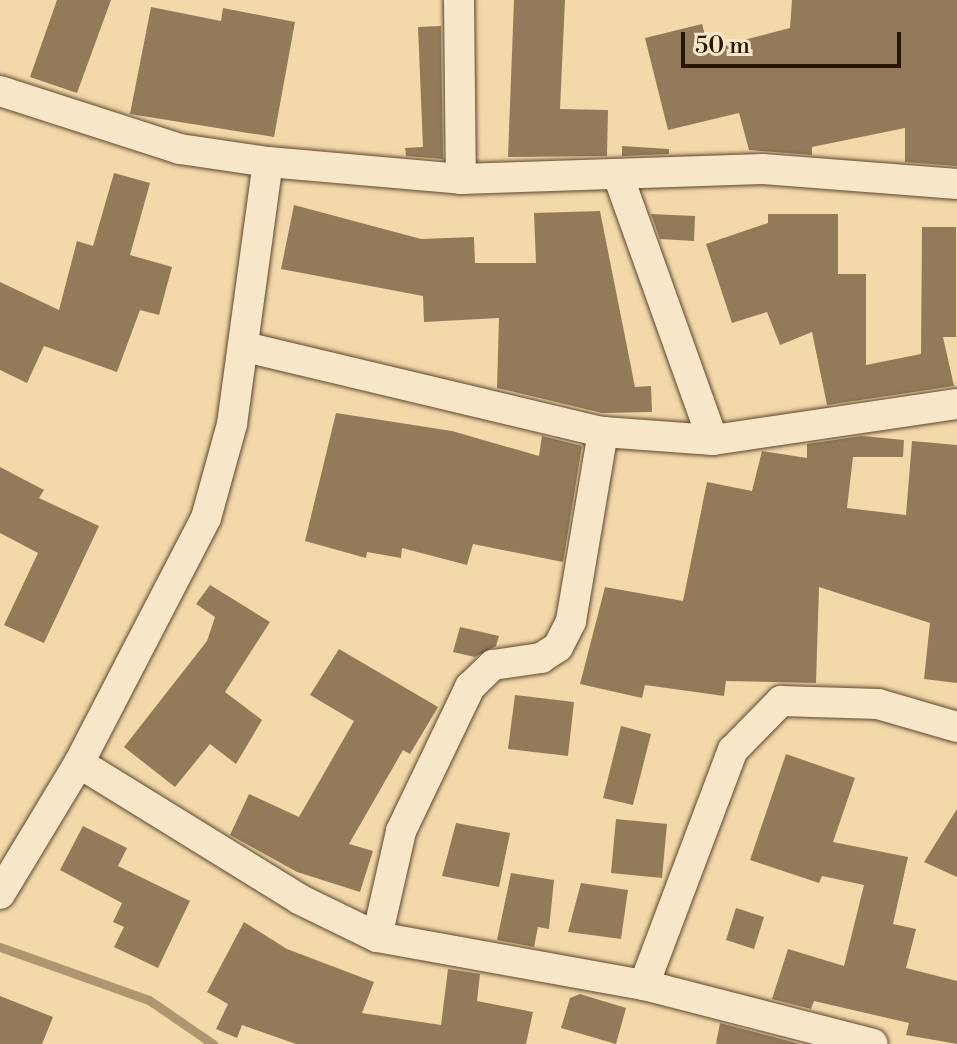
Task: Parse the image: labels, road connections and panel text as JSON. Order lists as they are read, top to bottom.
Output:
{
  "scale_bar": "50 m"
}
